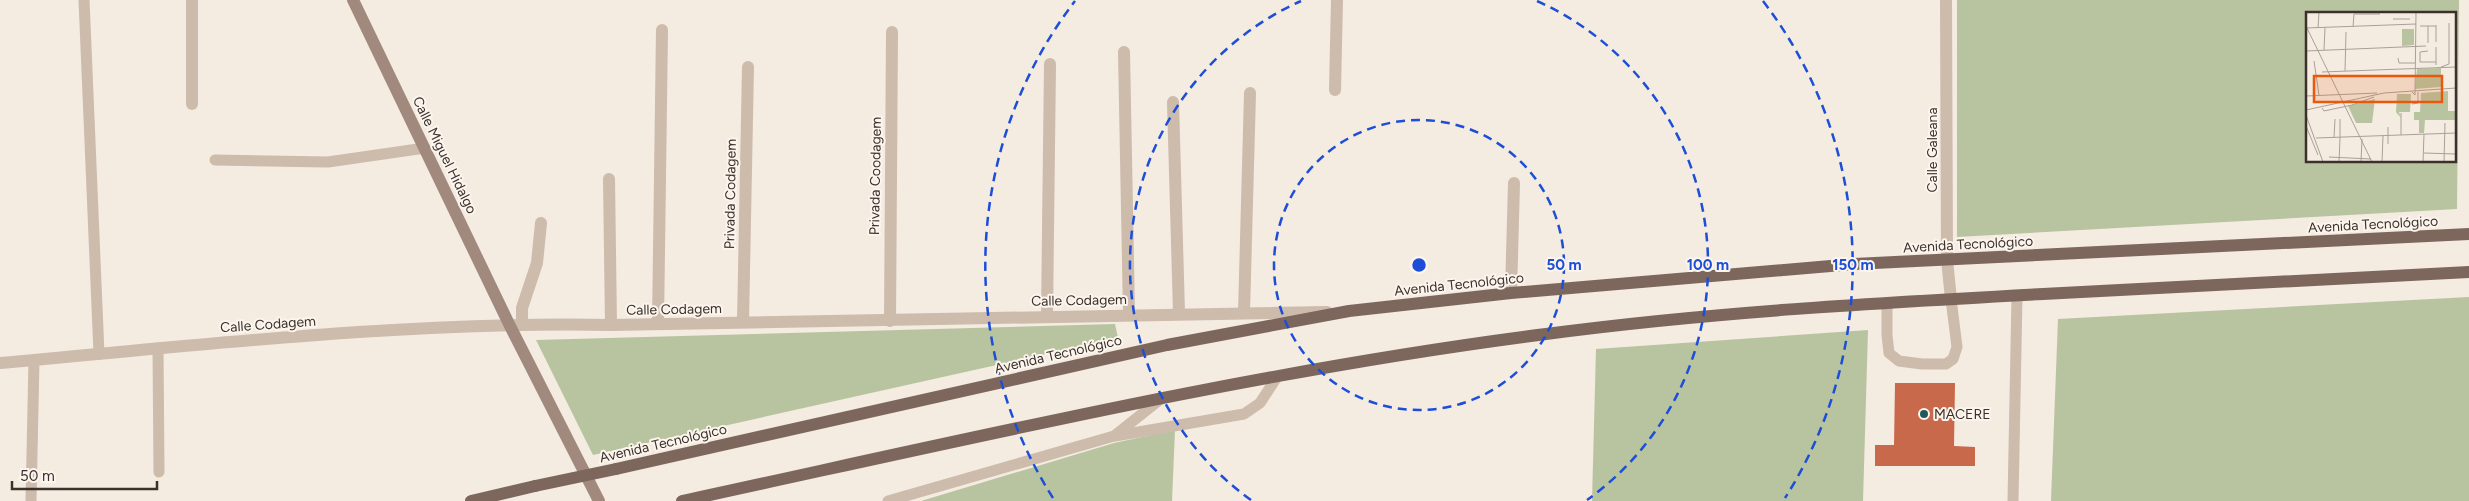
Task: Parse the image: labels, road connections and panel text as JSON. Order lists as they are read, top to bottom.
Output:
{
  "streets": {
    "main road": ["Avenida Tecnológico"],
    "street": [
      "Calle Galeana",
      "Calle Miguel Hidalgo",
      "Privada Coodagem",
      "Privada Codagem",
      "Calle Codagem"
    ]
  },
  "crossings": [
    ["Calle Galeana", "Avenida Tecnológico"],
    ["Calle Miguel Hidalgo", "Calle Codagem"],
    ["Privada Coodagem", "Calle Codagem"],
    ["Privada Codagem", "Calle Codagem"],
    ["Avenida Tecnológico", "Calle Codagem"]
  ],
  "places": ["MACERE"],
  "scale_bar": "50 m",
  "rings": ["50 m", "100 m", "150 m"]
}
